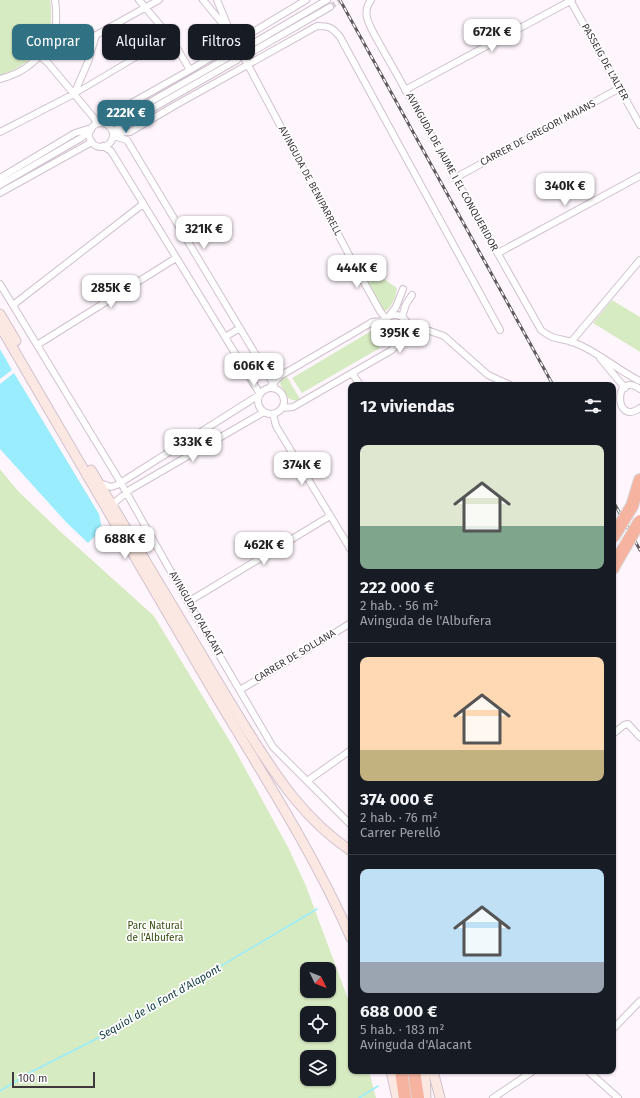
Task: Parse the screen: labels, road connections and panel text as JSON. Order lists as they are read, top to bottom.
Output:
{
  "streets": {
    "main road": ["AVINGUDA D'ALACANT"],
    "street": [
      "PASSEIG DE L'ALTER",
      "CARRER DE GREGORI MAIANS",
      "AVINGUDA DE JAUME I EL CONQUERIDOR",
      "AVINGUDA DE BENIPARRELL",
      "CARRER DE SOLLANA"
    ]
  },
  "crossings": [
    ["PASSEIG DE L'ALTER", "CARRER DE GREGORI MAIANS"],
    ["CARRER DE GREGORI MAIANS", "AVINGUDA DE JAUME I EL CONQUERIDOR"],
    ["AVINGUDA D'ALACANT", "CARRER DE SOLLANA"]
  ],
  "water": ["Sequiol de la Font d’Alapont"],
  "parks": ["Parc Natural de l'Albufera"],
  "scale_bar": "100 m",
  "north": "bottom right",
  "page": {
    "price": [
      "672K €",
      "222K €",
      "340K €",
      "321K €",
      "444K €",
      "285K €",
      "395K €",
      "606K €",
      "333K €",
      "374K €",
      "688K €",
      "462K €"
    ],
    "chip": ["Comprar", "Alquilar", "Filtros"],
    "heading": "12 viviendas",
    "list": [
      {
        "name": "222 000 €",
        "note": "2 hab. · 56 m² · Avinguda de l'Albufera"
      },
      {
        "name": "374 000 €",
        "note": "2 hab. · 76 m² · Carrer Perelló"
      },
      {
        "name": "688 000 €",
        "note": "5 hab. · 183 m² · Avinguda d'Alacant"
      }
    ],
    "scale": "100 m"
  }
}
